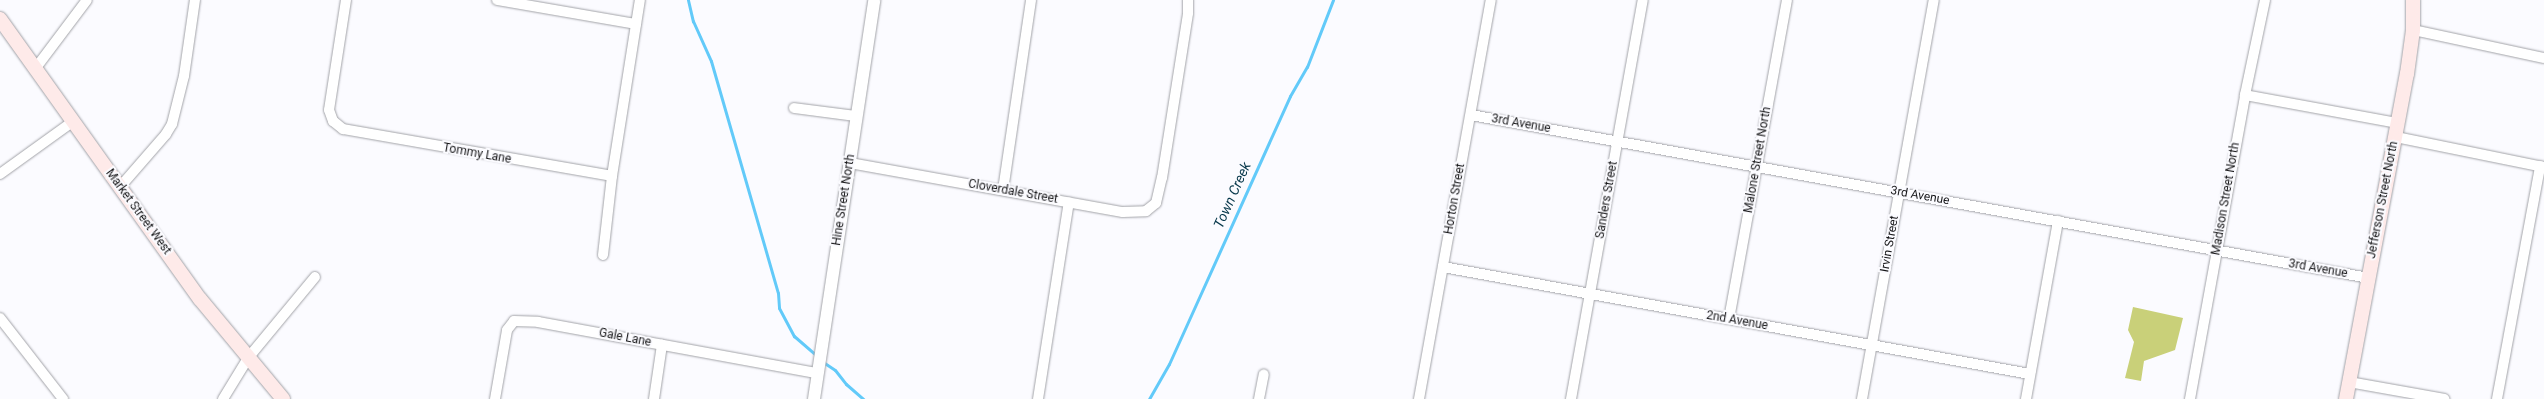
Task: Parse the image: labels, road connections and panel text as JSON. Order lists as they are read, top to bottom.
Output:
{
  "streets": {
    "main road": ["Jefferson Street North", "Market Street West"],
    "street": [
      "3rd Avenue",
      "Tommy Lane",
      "Malone Street North",
      "Cloverdale Street",
      "Horton Street",
      "Madison Street North",
      "Hine Street North",
      "Sanders Street",
      "Irvin Street",
      "2nd Avenue",
      "Gale Lane"
    ]
  },
  "crossings": [
    ["3rd Avenue", "Malone Street North"],
    ["3rd Avenue", "Horton Street"],
    ["3rd Avenue", "Madison Street North"],
    ["3rd Avenue", "Sanders Street"],
    ["3rd Avenue", "Jefferson Street North"],
    ["3rd Avenue", "Irvin Street"],
    ["Malone Street North", "2nd Avenue"],
    ["Cloverdale Street", "Hine Street North"],
    ["Horton Street", "2nd Avenue"],
    ["Hine Street North", "Gale Lane"],
    ["Sanders Street", "2nd Avenue"],
    ["Irvin Street", "2nd Avenue"]
  ],
  "water": ["Town Creek"]
}
